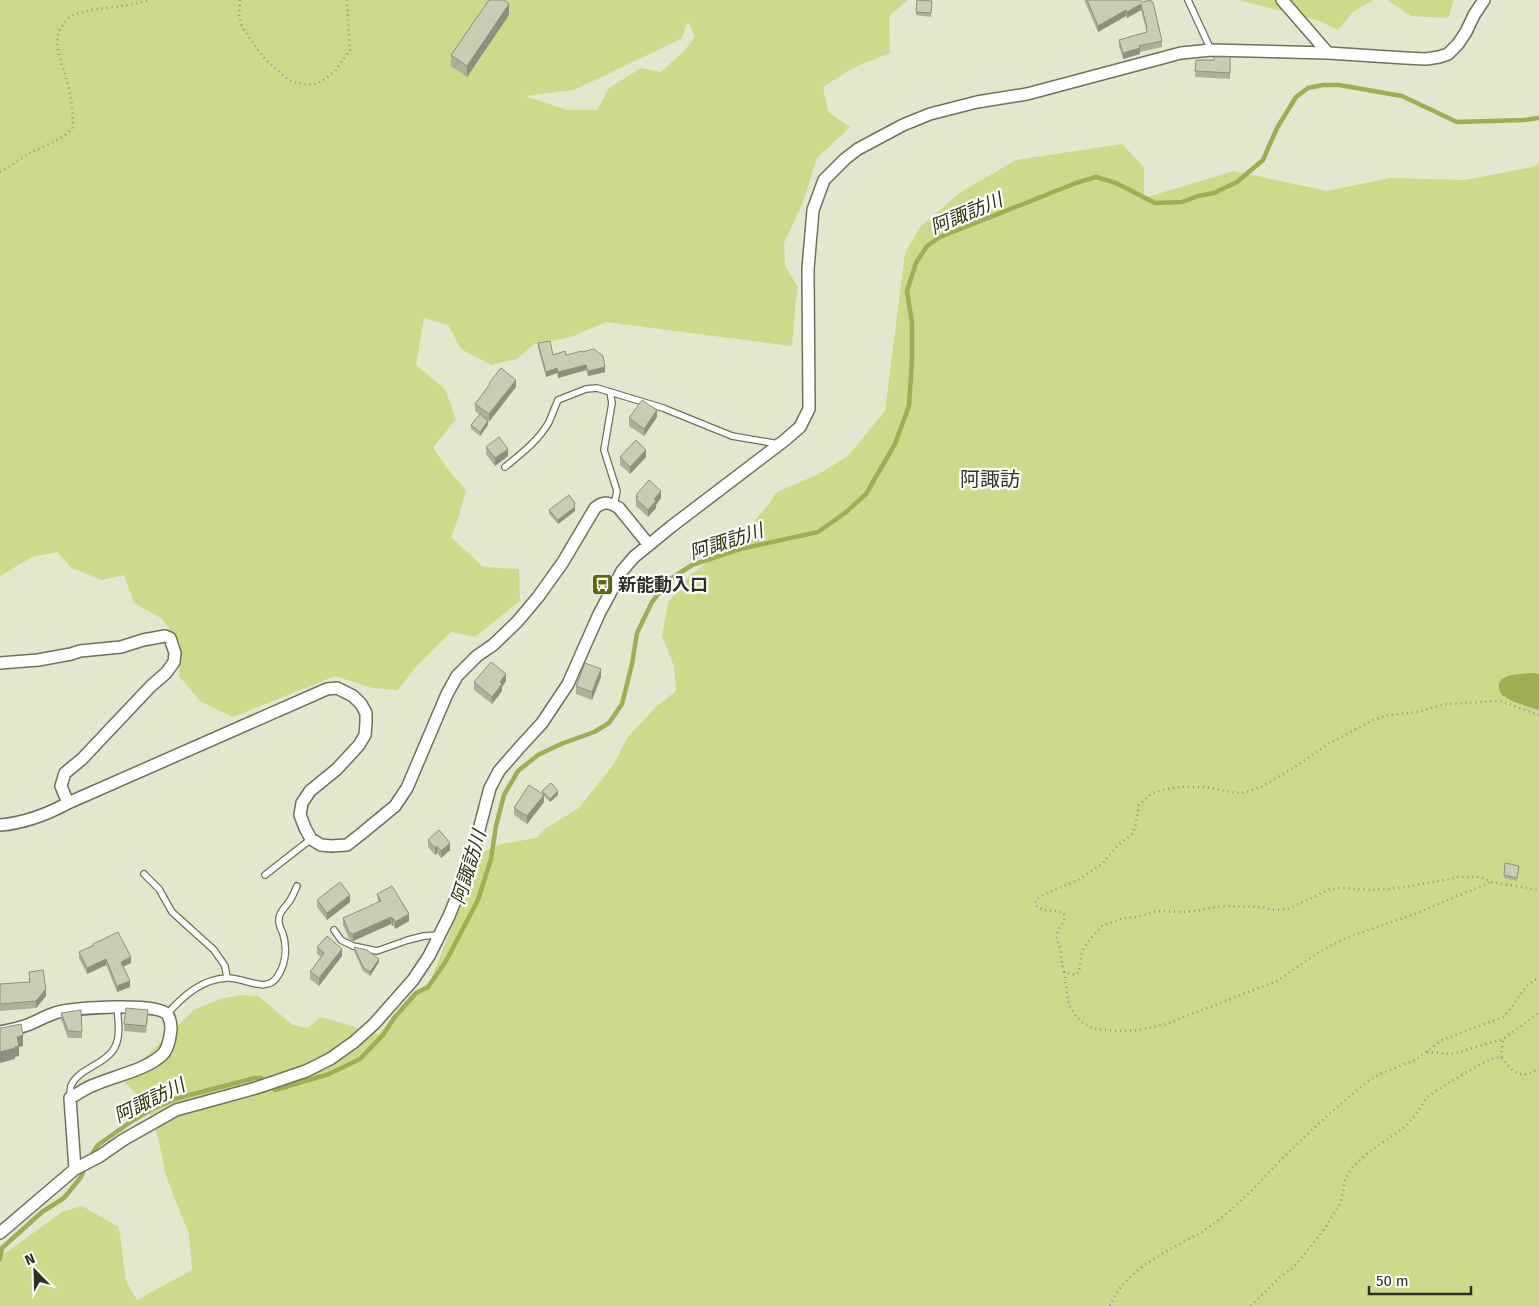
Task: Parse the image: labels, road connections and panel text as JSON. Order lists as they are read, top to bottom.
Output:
{
  "districts": ["阿諏訪"],
  "water": ["阿諏訪川"],
  "places": {
    "bus stop": ["新能動入口"]
  },
  "scale_bar": "50 m",
  "north": "top left"
}
